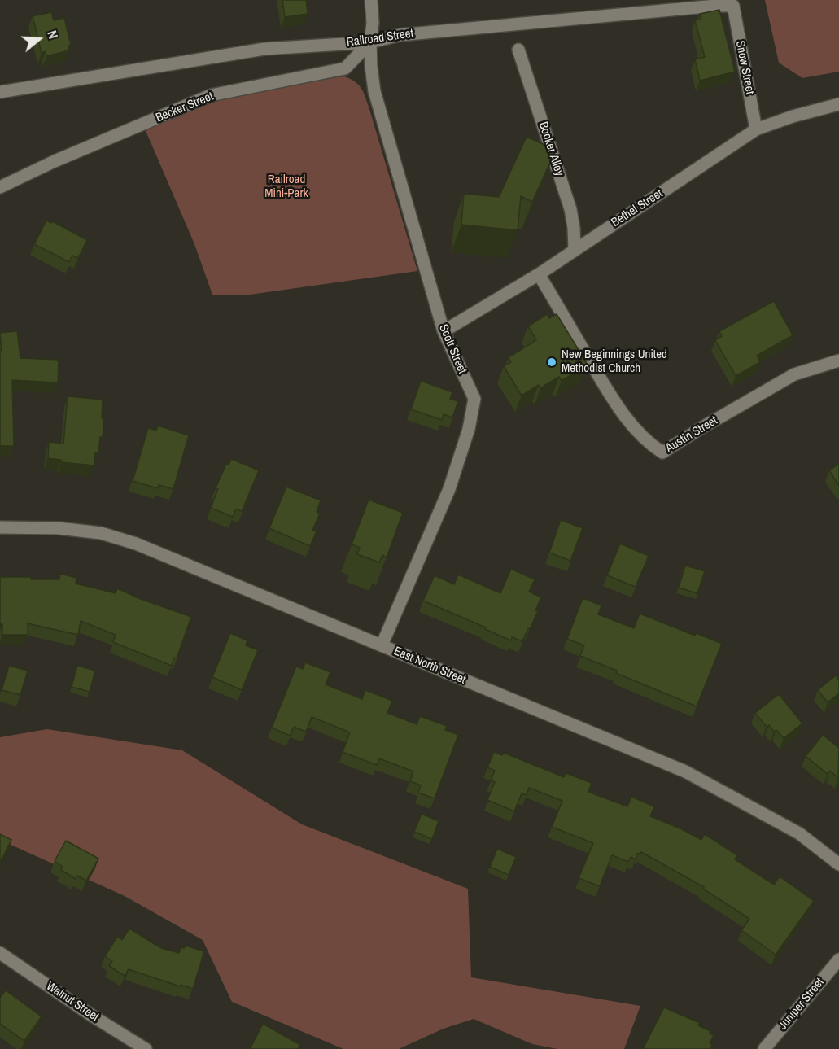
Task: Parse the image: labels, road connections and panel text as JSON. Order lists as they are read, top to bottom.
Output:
{
  "streets": {
    "street": [
      "Railroad Street",
      "Snow Street",
      "Becker Street",
      "Booker Alley",
      "Bethel Street",
      "Scott Street",
      "Austin Street",
      "East North Street",
      "Walnut Street",
      "Juniper Street"
    ]
  },
  "crossings": [
    ["Railroad Street", "Snow Street"],
    ["Railroad Street", "Becker Street"],
    ["Railroad Street", "Scott Street"],
    ["Snow Street", "Bethel Street"],
    ["Becker Street", "Scott Street"],
    ["Booker Alley", "Bethel Street"],
    ["Bethel Street", "Scott Street"],
    ["Bethel Street", "Austin Street"],
    ["Scott Street", "East North Street"]
  ],
  "parks": ["Railroad Mini-Park"],
  "places": ["New Beginnings United Methodist Church"],
  "north": "right"
}
